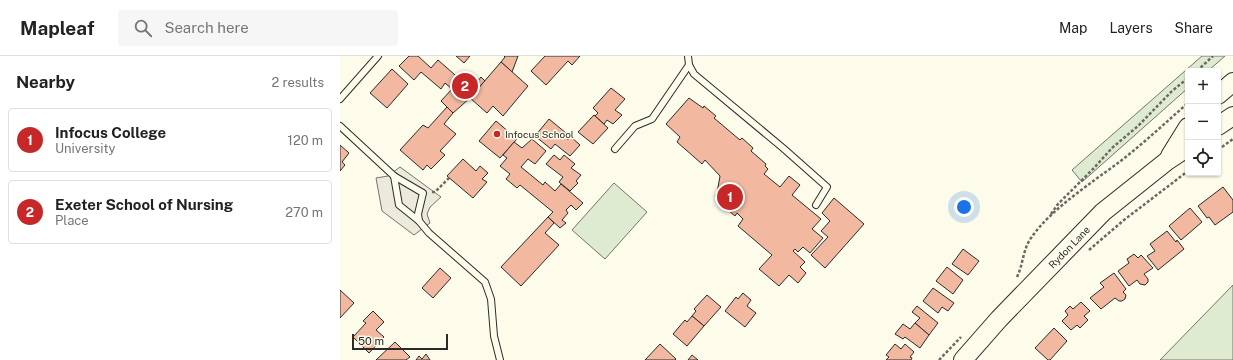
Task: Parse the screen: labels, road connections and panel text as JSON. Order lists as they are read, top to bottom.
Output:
{
  "streets": {
    "main road": ["Rydon Lane"]
  },
  "places": ["Infocus School"],
  "scale_bar": "50 m",
  "page": {
    "header": "Mapleaf",
    "search": "Search here",
    "nav": ["Map", "Layers", "Share"],
    "heading": ["Nearby", "2 results"],
    "map_buttons": ["+", "−"],
    "pins": ["2", "1"],
    "list": [
      {
        "mark": "1",
        "name": "Infocus College",
        "note": "University",
        "value": "120 m"
      },
      {
        "mark": "2",
        "name": "Exeter School of Nursing",
        "note": "Place",
        "value": "270 m"
      }
    ],
    "scale": "50 m"
  }
}
